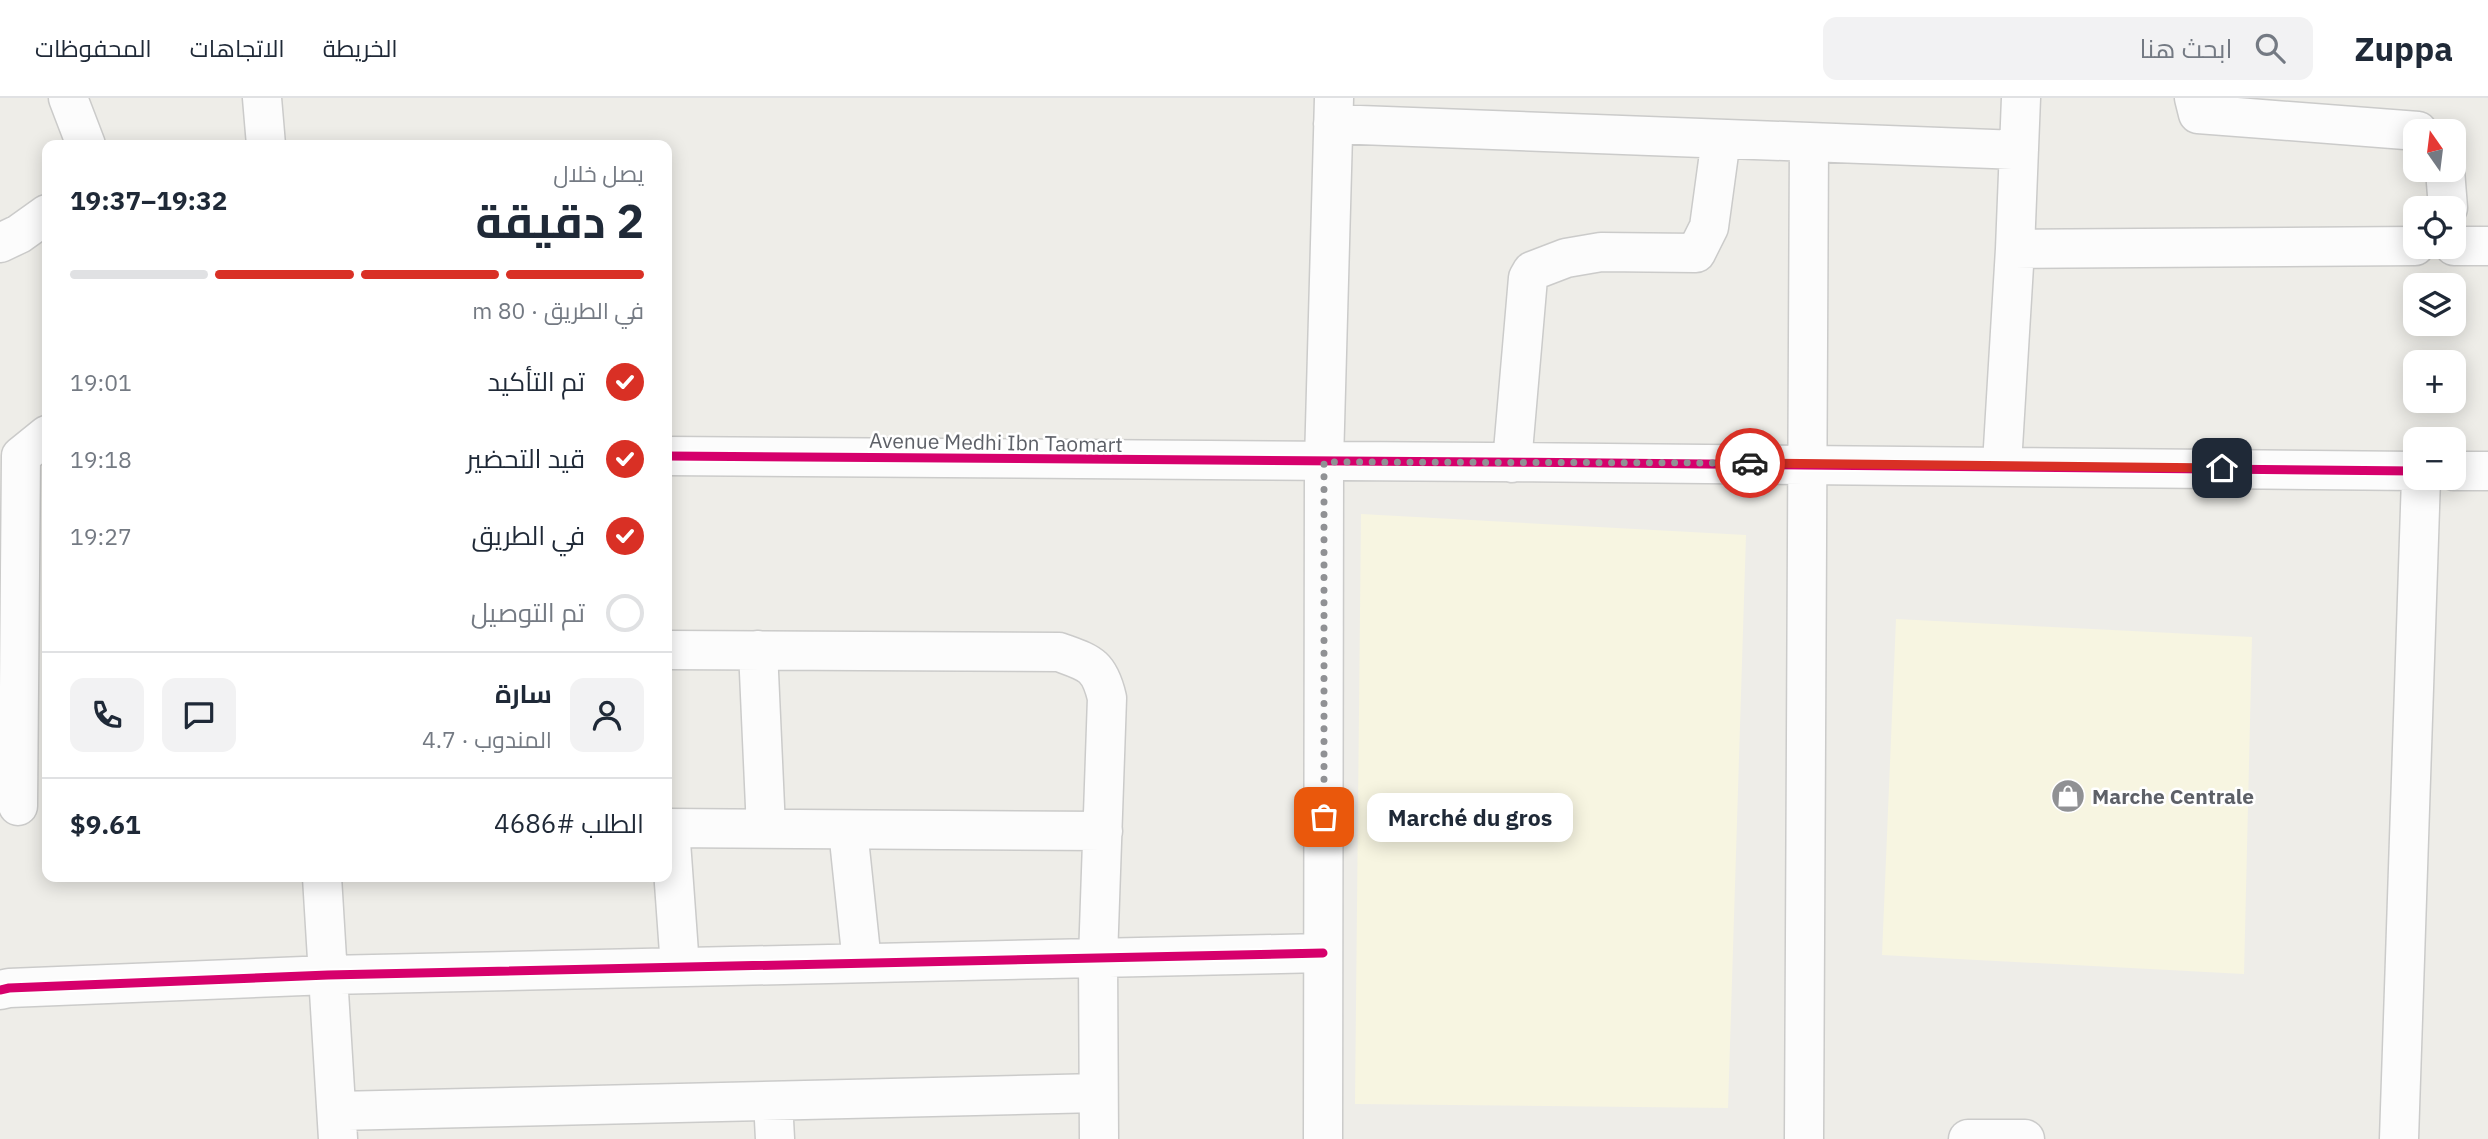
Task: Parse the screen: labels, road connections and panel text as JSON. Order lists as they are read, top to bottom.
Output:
{
  "streets": {
    "street": ["Avenue Medhi Ibn Taomart"]
  },
  "places": {
    "shop": ["Marche Centrale"],
    "other": ["Marché du gros"]
  },
  "north": "top",
  "page": {
    "header": "Zuppa",
    "search": "ابحث هنا",
    "nav": ["الخريطة", "الاتجاهات", "المحفوظات"],
    "map_buttons": ["+", "−"],
    "heading": ["2 دقيقة", "يصل خلال", "19:32–19:37"],
    "panel": [
      "سارة",
      "المندوب · 4.7",
      "الطلب #4686",
      "$9.61"
    ],
    "bar": "في الطريق · 80 m",
    "list": [
      ["تم التأكيد", "19:01"],
      ["قيد التحضير", "19:18"],
      ["في الطريق", "19:27"],
      "تم التوصيل"
    ],
    "bubble": "Marché du gros"
  }
}
